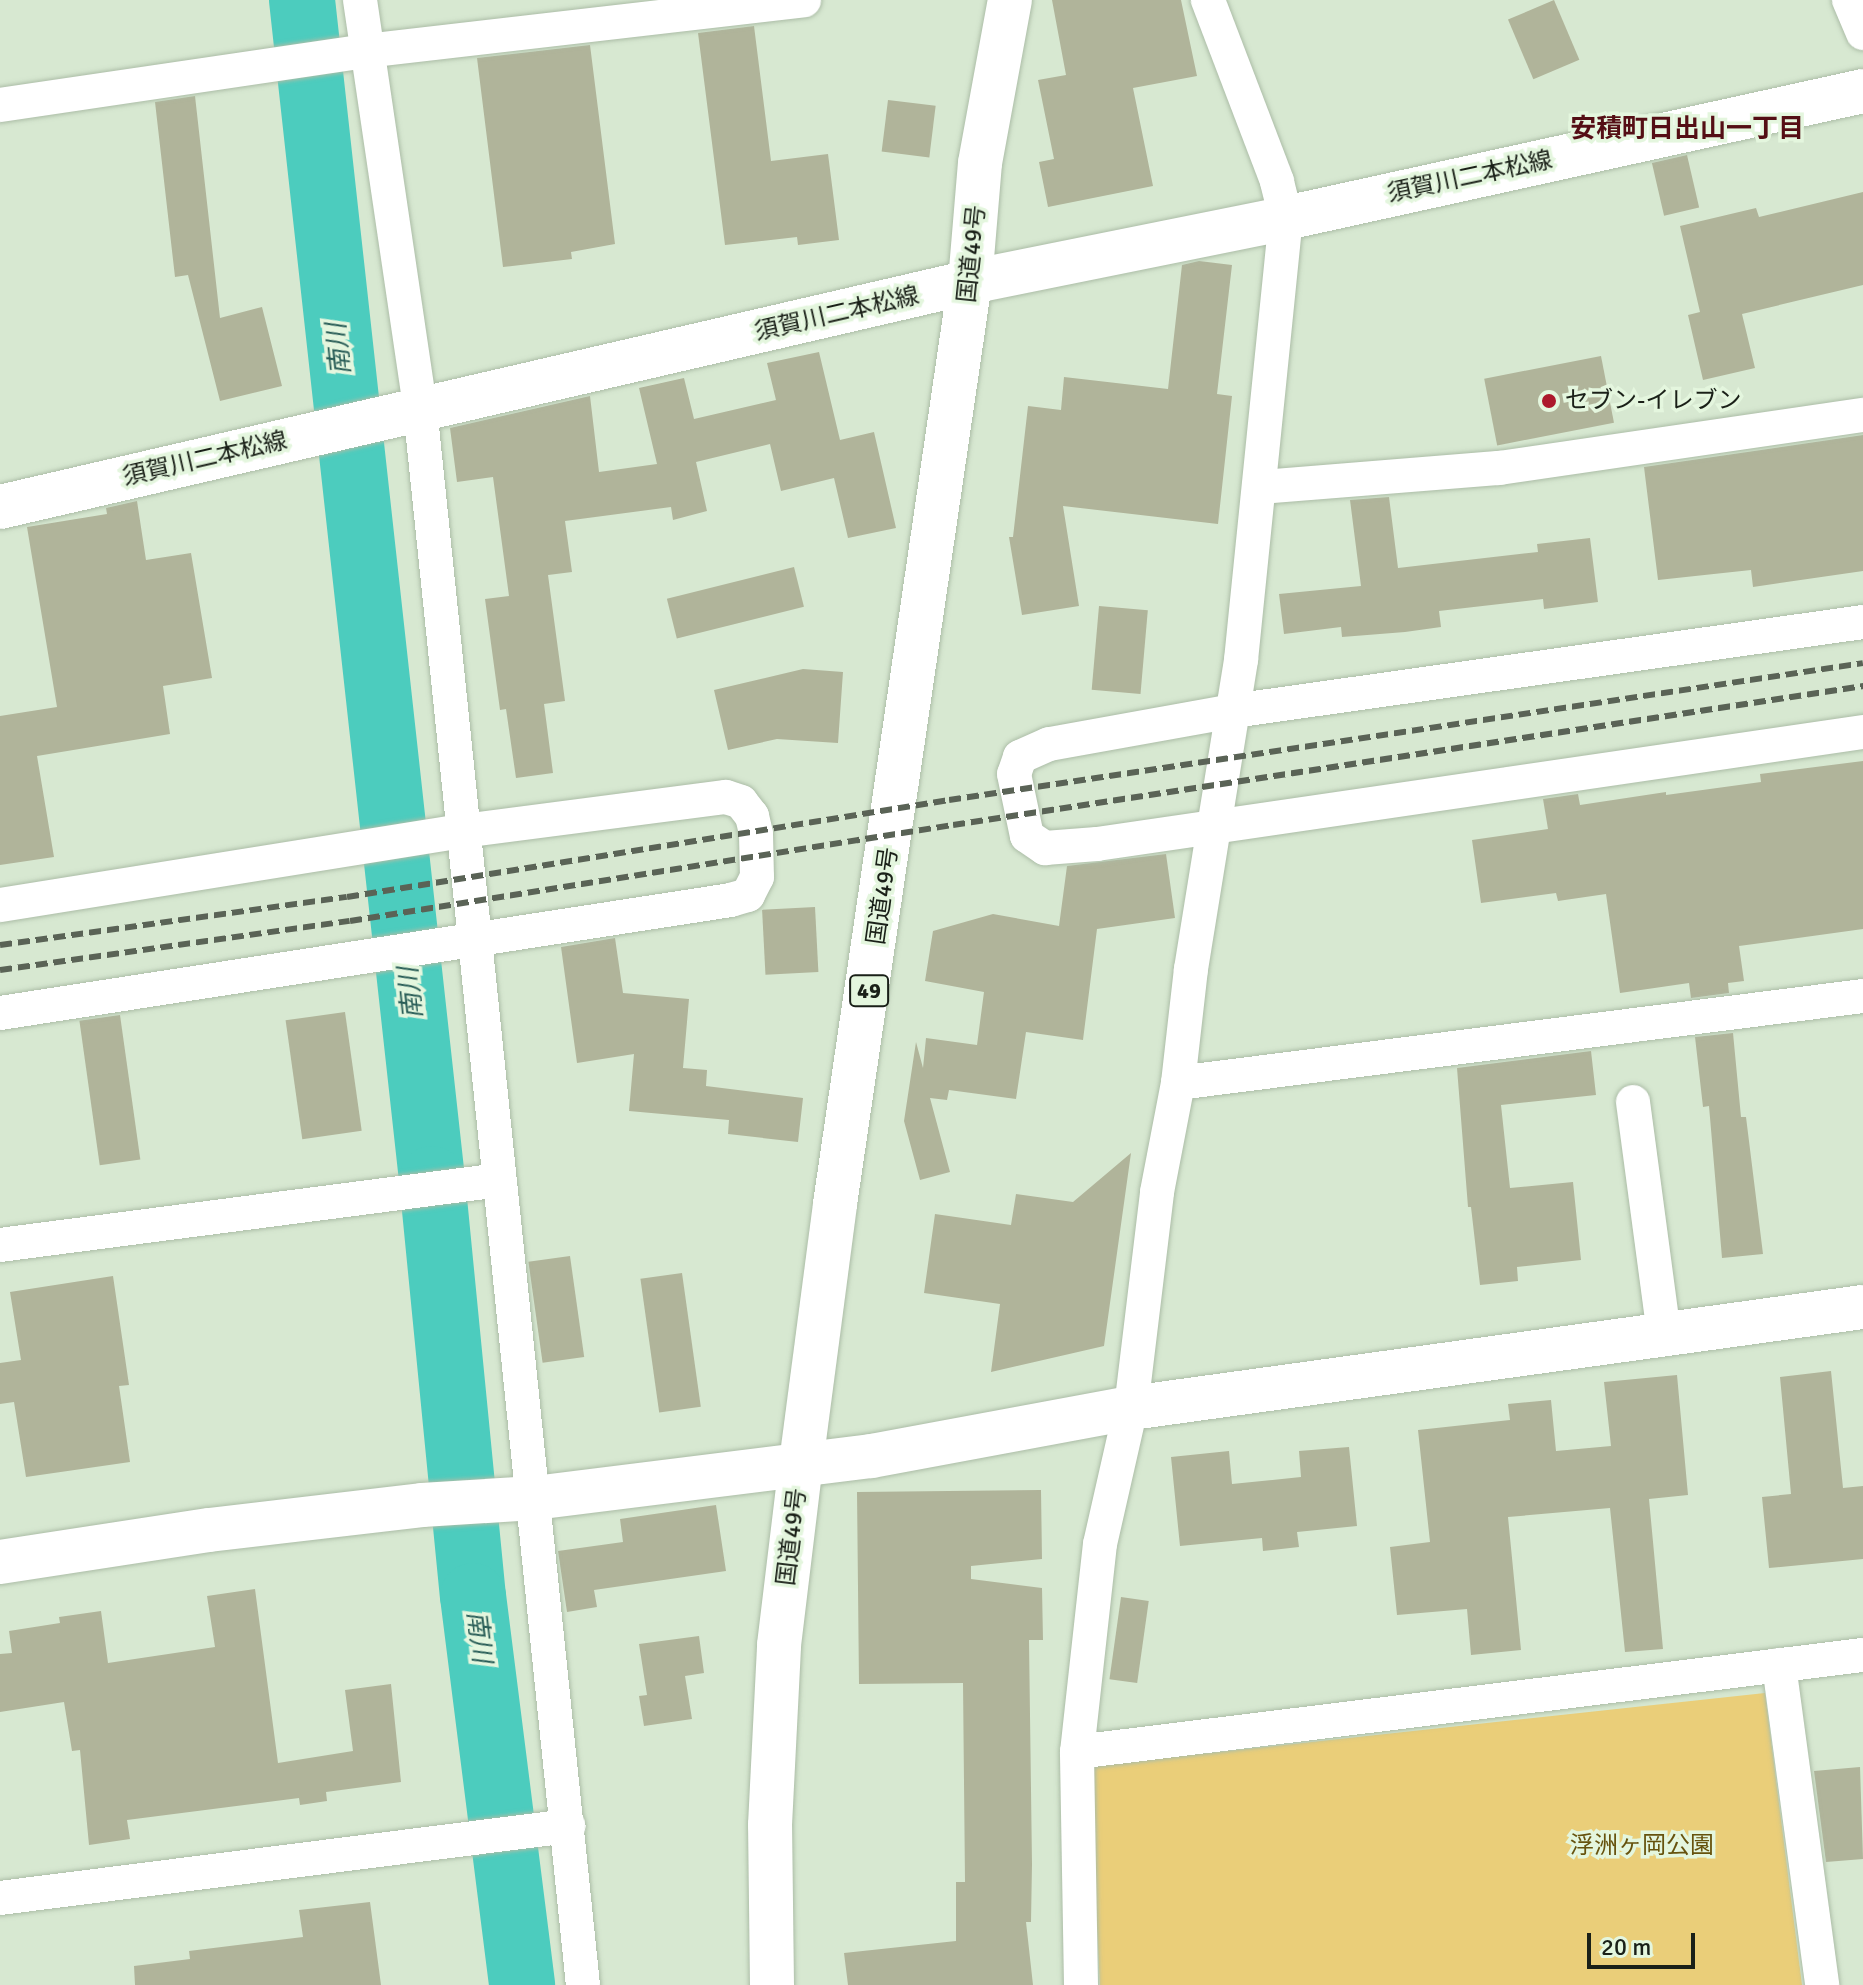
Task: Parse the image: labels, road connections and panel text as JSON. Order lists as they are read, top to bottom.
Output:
{
  "streets": {
    "main road": ["須賀川二本松線", "国道49号", "49"]
  },
  "crossings": [
    ["須賀川二本松線", "国道49号"]
  ],
  "districts": ["安積町日出山一丁目"],
  "water": ["南川"],
  "parks": ["浮洲ヶ岡公園"],
  "places": ["セブン-イレブン"],
  "scale_bar": "20 m"
}
